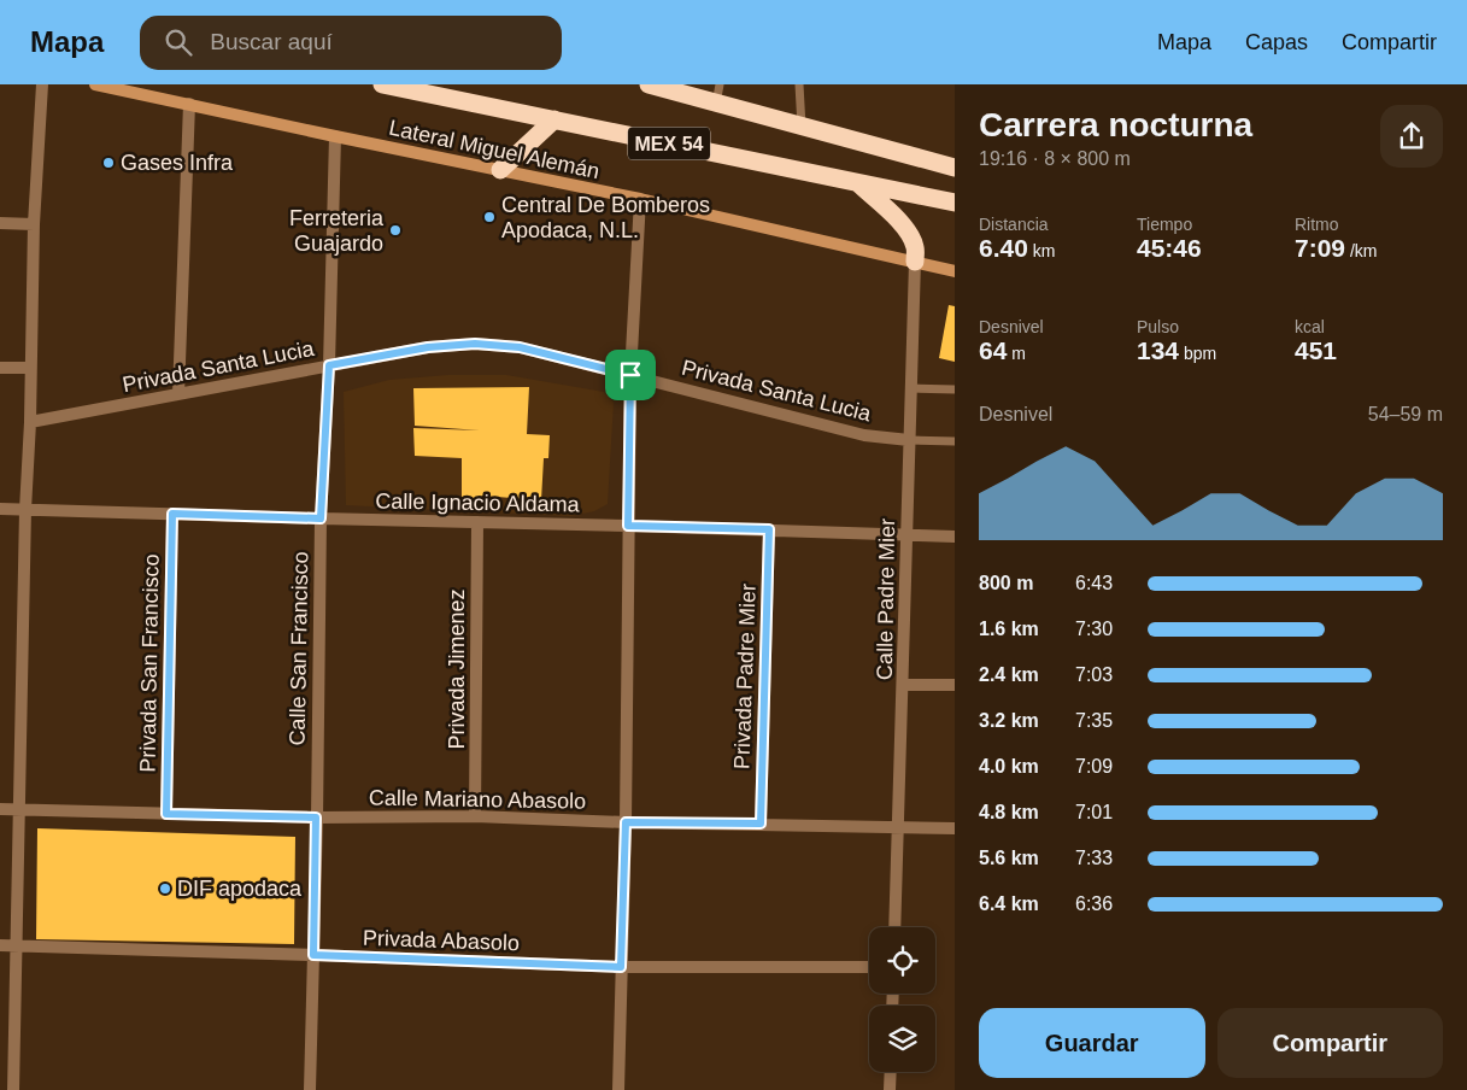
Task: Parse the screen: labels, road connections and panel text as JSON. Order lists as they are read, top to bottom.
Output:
{
  "streets": {
    "highway": ["MEX 54"],
    "street": [
      "Lateral Miguel Alemán",
      "Privada Santa Lucia",
      "Calle Ignacio Aldama",
      "Calle Padre Mier",
      "Calle San Francisco",
      "Privada San Francisco",
      "Privada Jimenez",
      "Privada Padre Mier",
      "Calle Mariano Abasolo",
      "Privada Abasolo"
    ]
  },
  "crossings": [
    ["Lateral Miguel Alemán", "Calle Padre Mier"],
    ["Lateral Miguel Alemán", "Calle San Francisco"],
    ["Privada Santa Lucia", "Calle Padre Mier"],
    ["Privada Santa Lucia", "Calle San Francisco"],
    ["Calle Ignacio Aldama", "Calle Padre Mier"],
    ["Calle Ignacio Aldama", "Calle San Francisco"],
    ["Calle Ignacio Aldama", "Privada San Francisco"],
    ["Calle Ignacio Aldama", "Privada Jimenez"],
    ["Calle Ignacio Aldama", "Privada Padre Mier"],
    ["Calle Padre Mier", "Calle Mariano Abasolo"],
    ["Calle San Francisco", "Calle Mariano Abasolo"],
    ["Calle San Francisco", "Privada Abasolo"],
    ["Privada San Francisco", "Calle Mariano Abasolo"],
    ["Privada Jimenez", "Calle Mariano Abasolo"],
    ["Privada Padre Mier", "Calle Mariano Abasolo"]
  ],
  "places": [
    "Gases Infra",
    "Central De Bomberos Apodaca, N.L.",
    "Ferreteria Guajardo",
    "DIF apodaca"
  ],
  "page": {
    "header": "Mapa",
    "search": "Buscar aquí",
    "nav": ["Mapa", "Capas", "Compartir"],
    "heading": ["Carrera nocturna", "19:16 · 8 × 800 m"],
    "stats": [
      ["Distancia", "6.40 km"],
      ["Tiempo", "45:46"],
      ["Ritmo", "7:09 /km"],
      ["Desnivel", "64 m"],
      ["Pulso", "134 bpm"],
      ["kcal", "451"]
    ],
    "chart": ["Desnivel", "54–59 m"],
    "list": [
      {
        "name": "800 m",
        "note": "6:43"
      },
      {
        "name": "1.6 km",
        "note": "7:30"
      },
      {
        "name": "2.4 km",
        "note": "7:03"
      },
      {
        "name": "3.2 km",
        "note": "7:35"
      },
      {
        "name": "4.0 km",
        "note": "7:09"
      },
      {
        "name": "4.8 km",
        "note": "7:01"
      },
      {
        "name": "5.6 km",
        "note": "7:33"
      },
      {
        "name": "6.4 km",
        "note": "6:36"
      }
    ],
    "buttons": ["Guardar", "Compartir"]
  }
}
